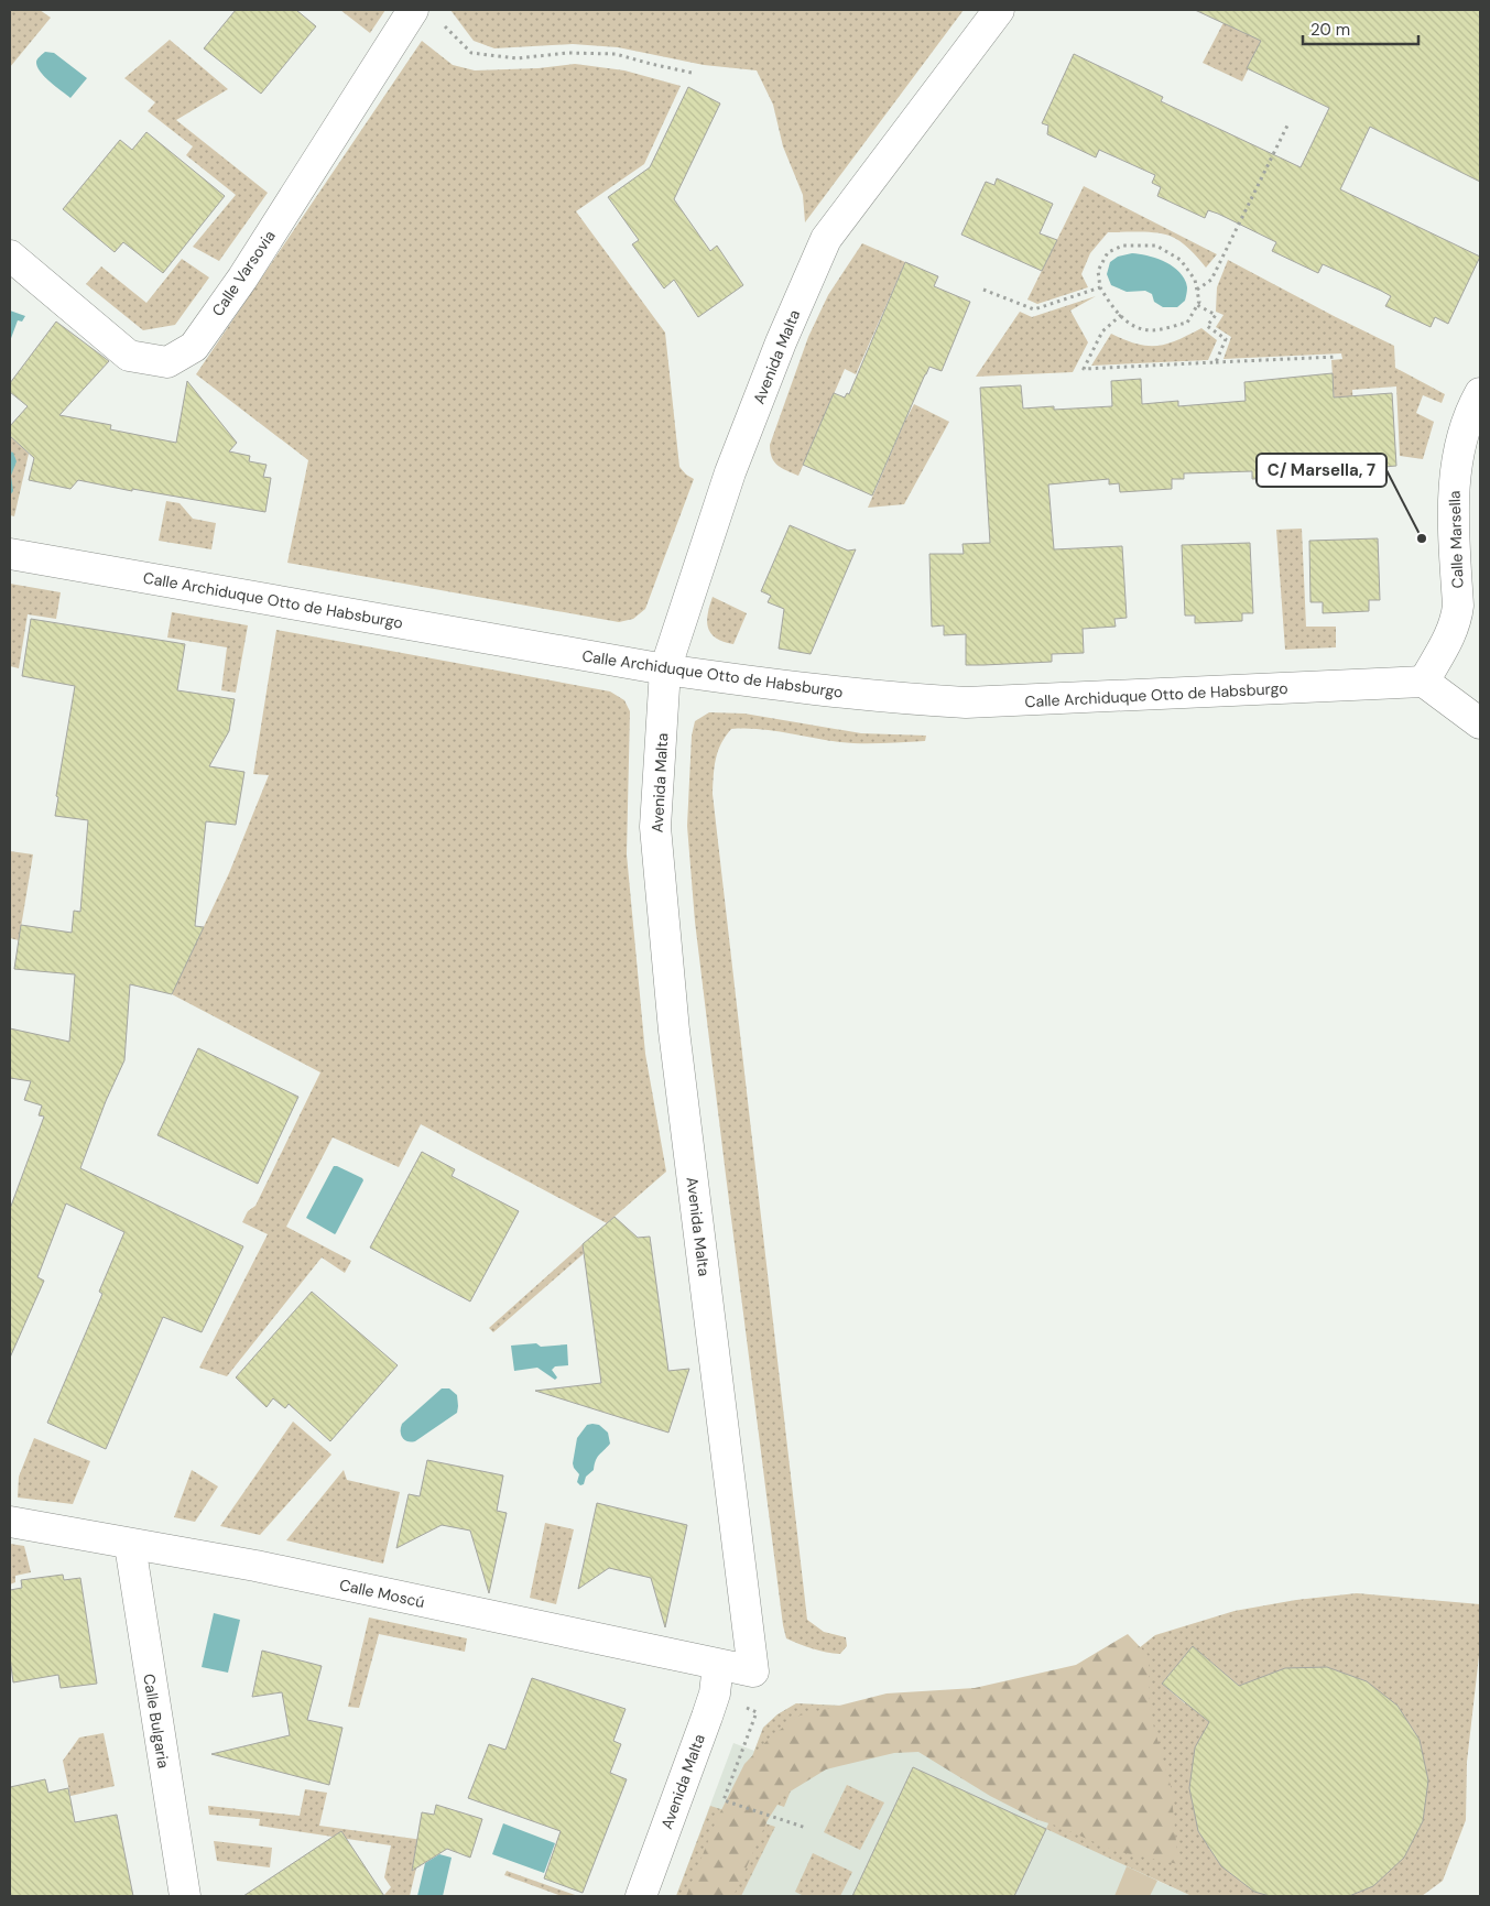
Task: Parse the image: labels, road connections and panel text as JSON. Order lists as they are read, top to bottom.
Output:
{
  "streets": {
    "street": [
      "Calle Varsovia",
      "Avenida Malta",
      "Calle Marsella",
      "Calle Archiduque Otto de Habsburgo",
      "Calle Moscú",
      "Calle Bulgaria"
    ]
  },
  "crossings": [
    ["Avenida Malta", "Calle Archiduque Otto de Habsburgo"],
    ["Avenida Malta", "Calle Moscú"],
    ["Calle Marsella", "Calle Archiduque Otto de Habsburgo"],
    ["Calle Moscú", "Calle Bulgaria"]
  ],
  "places": ["C/ Marsella, 7"],
  "scale_bar": "20 m"
}
